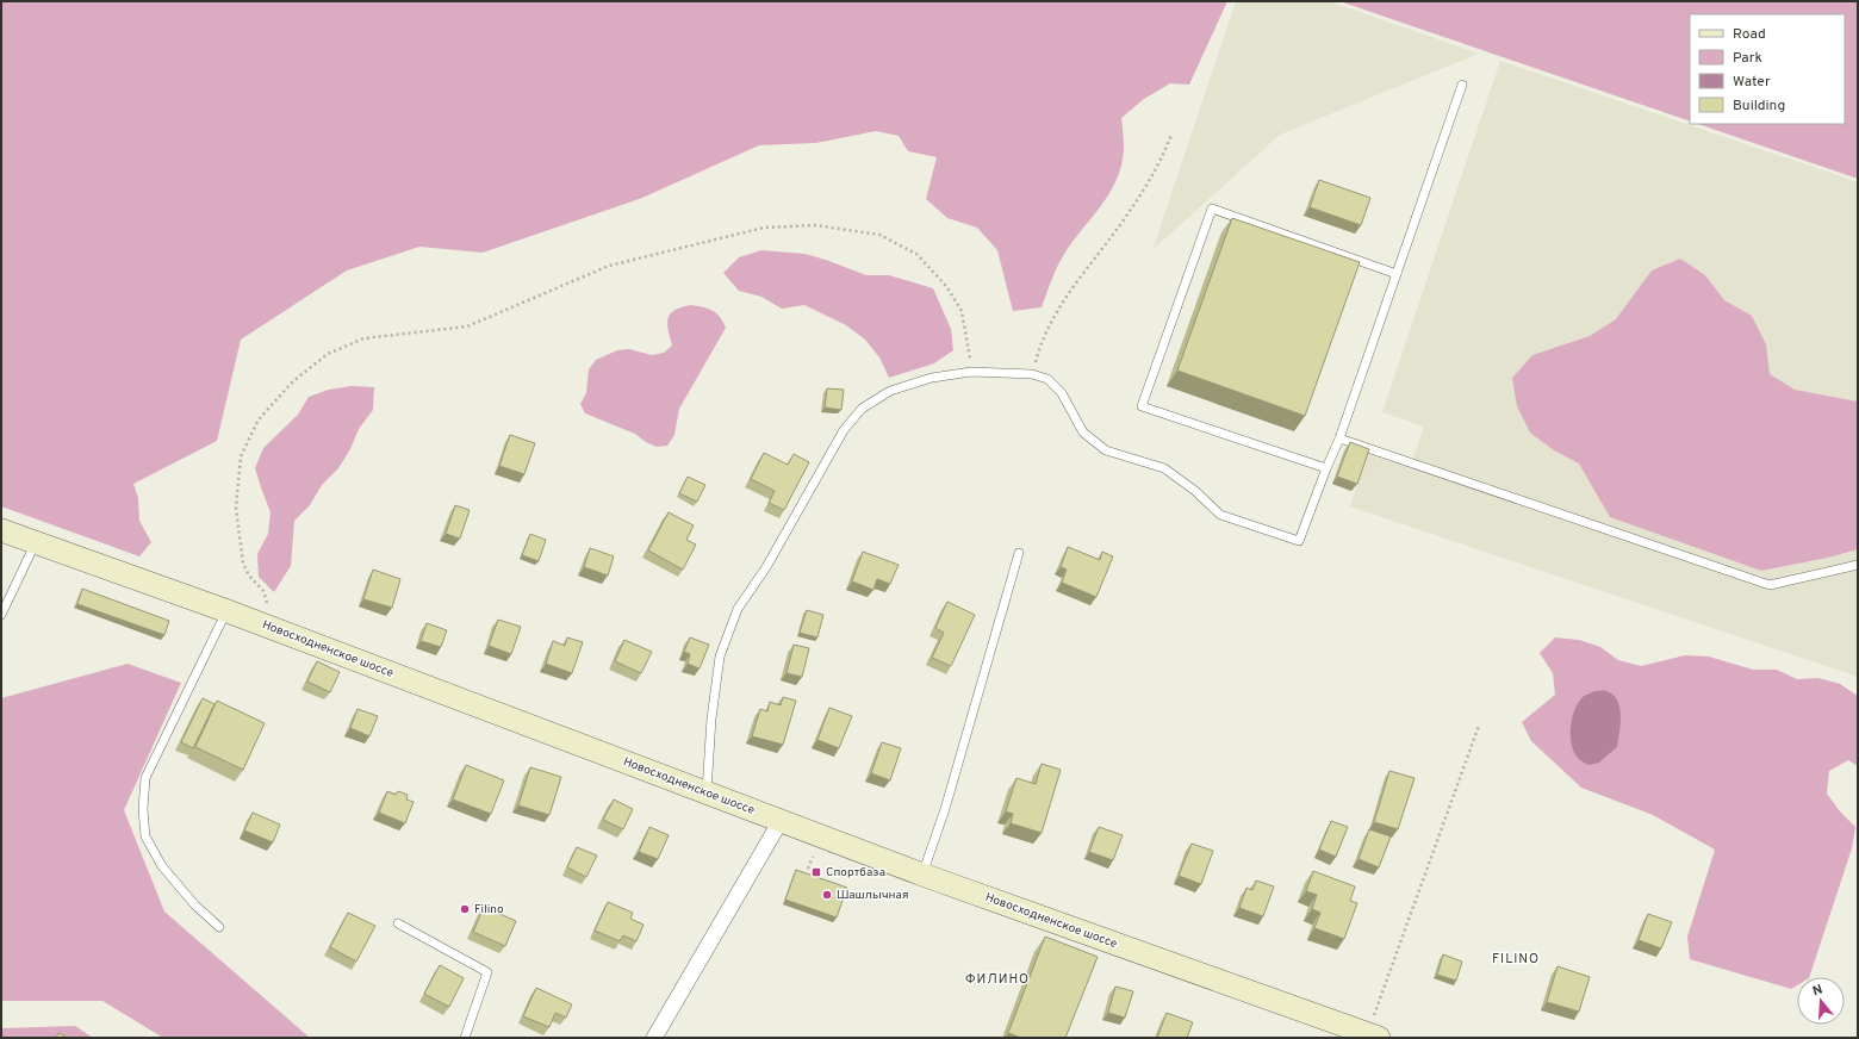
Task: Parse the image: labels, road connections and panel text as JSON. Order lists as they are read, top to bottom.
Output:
{
  "streets": {
    "main road": ["Новосходненское шоссе"]
  },
  "districts": ["FILINO", "ФИЛИНО"],
  "places": {
    "transit": ["Спортбаза"],
    "other": ["Шашлычная", "Filino"]
  },
  "legend": [
    "Road",
    "Park",
    "Water",
    "Building"
  ],
  "north": "top"
}
